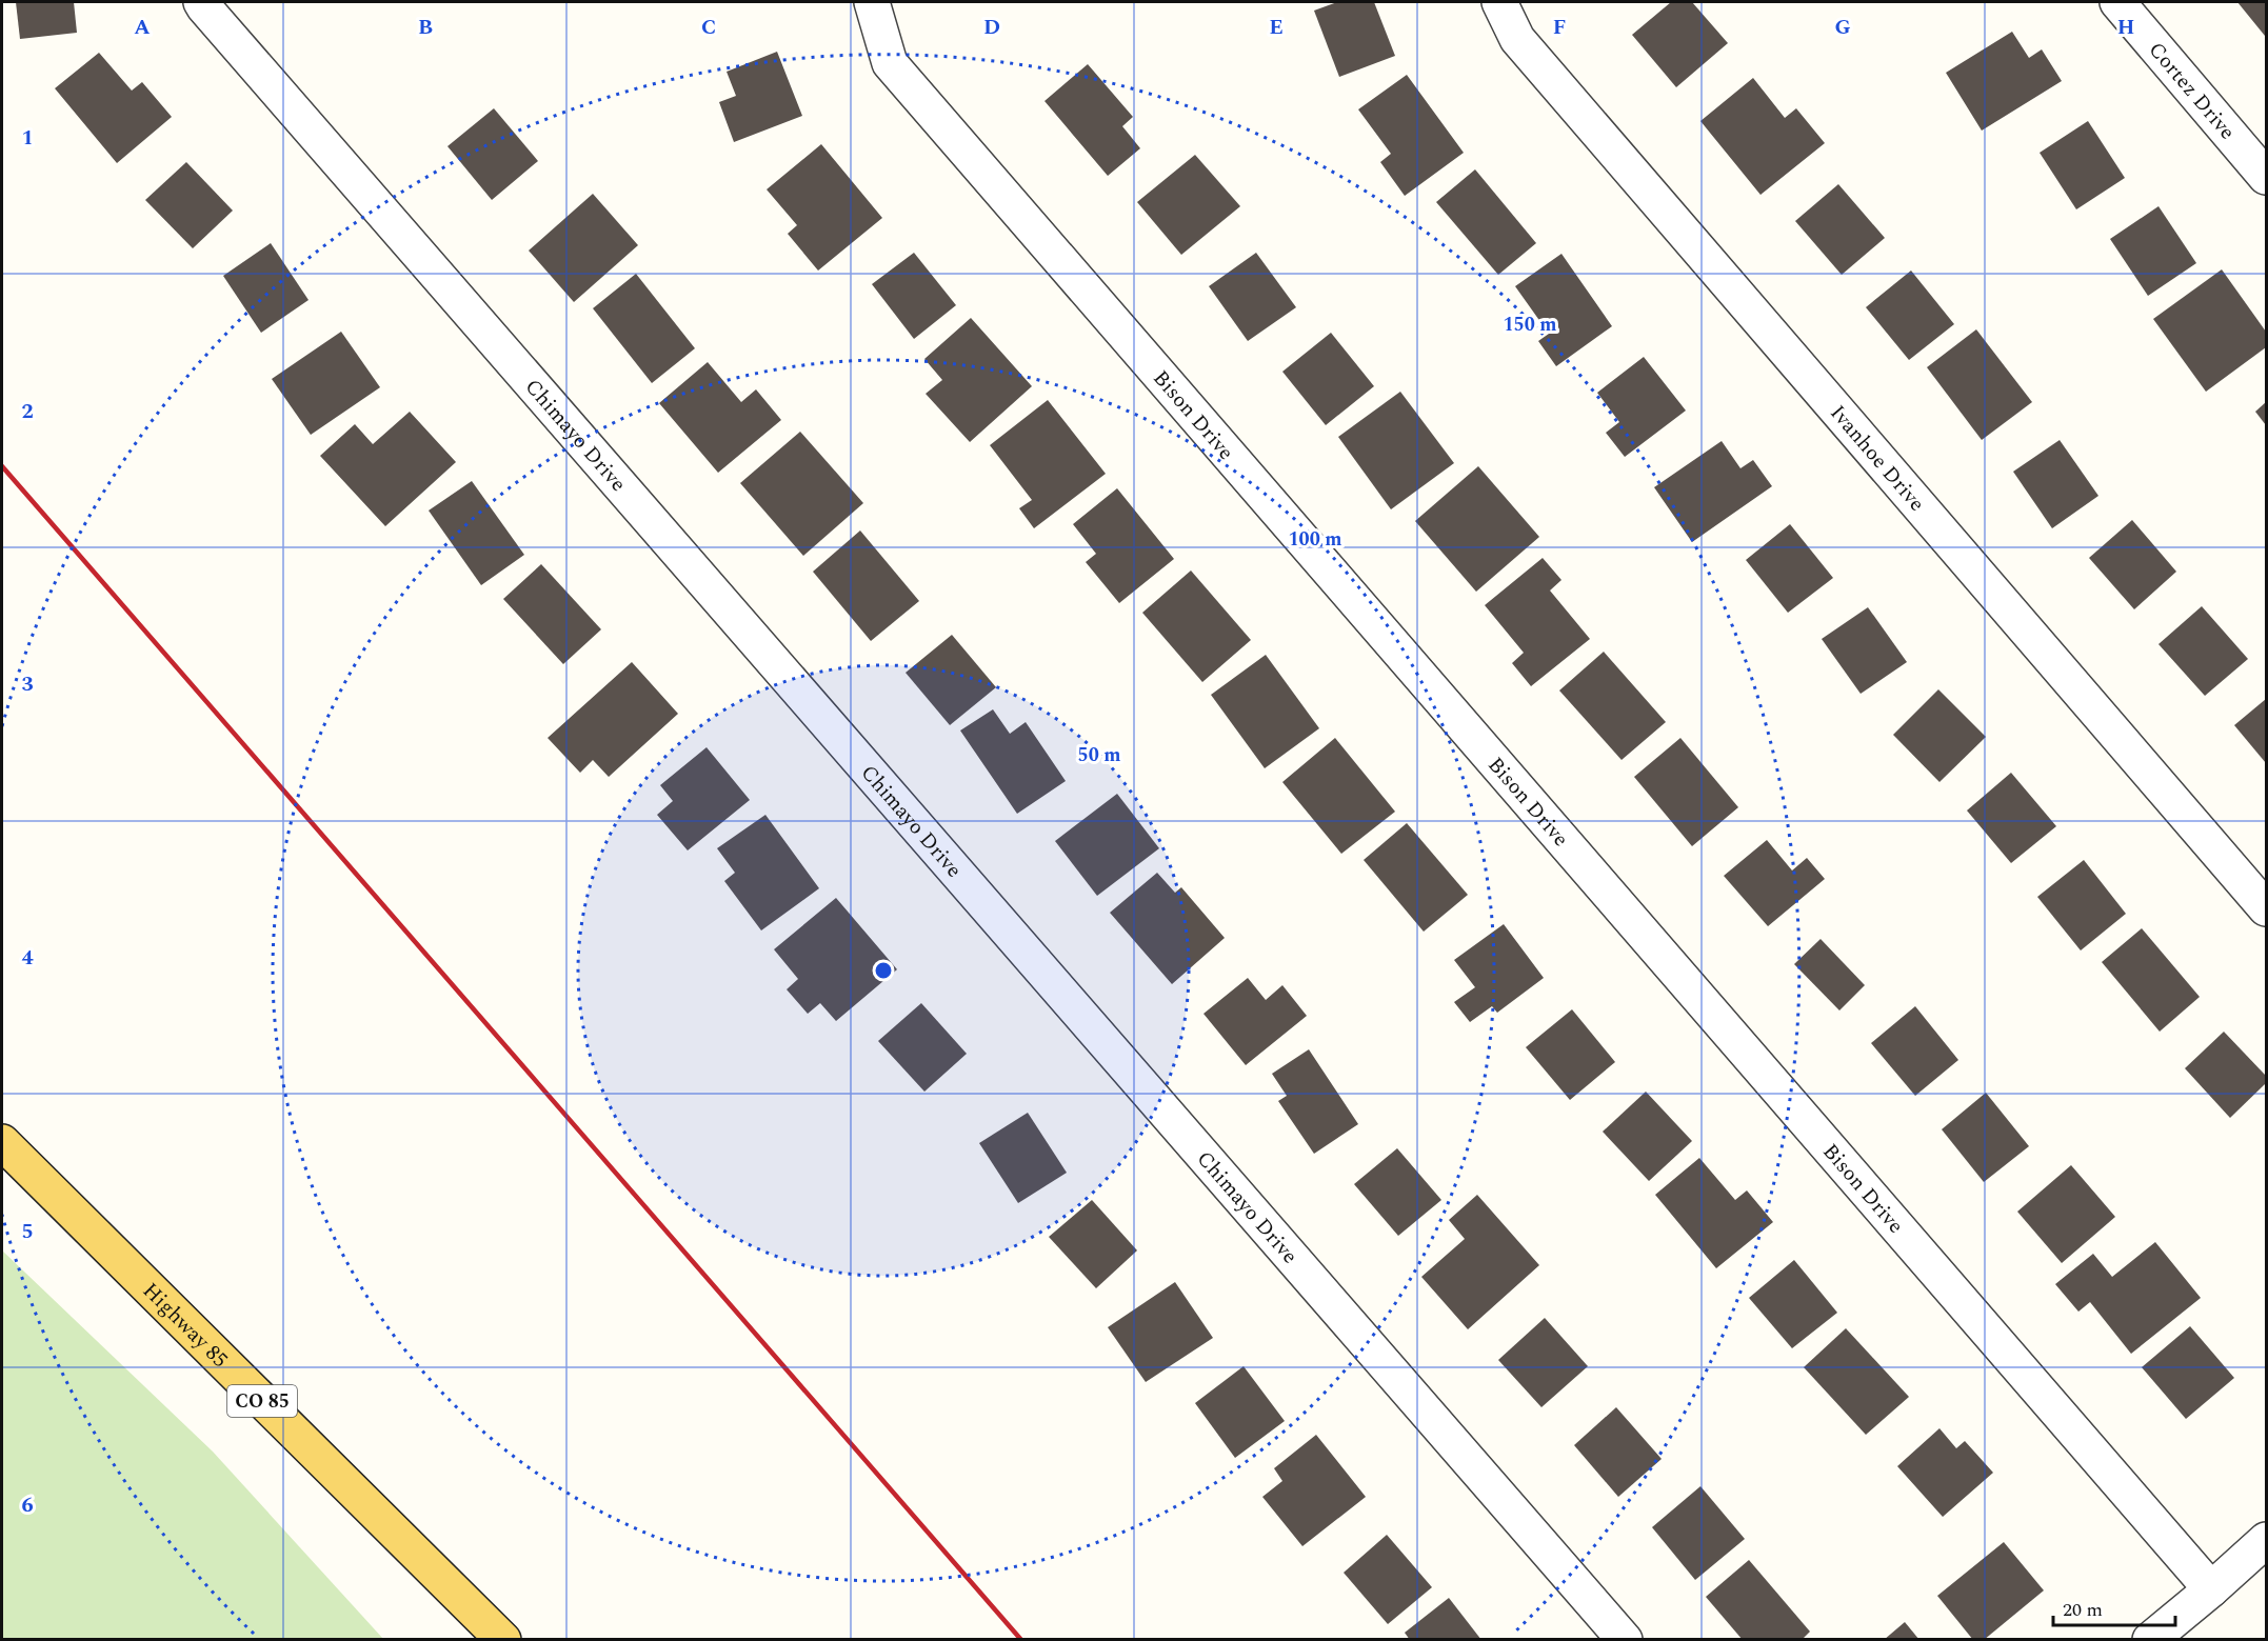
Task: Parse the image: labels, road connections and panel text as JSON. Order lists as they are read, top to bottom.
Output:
{
  "streets": {
    "main road": ["Highway 85", "CO 85"],
    "street": [
      "Cortez Drive",
      "Bison Drive",
      "Chimayo Drive",
      "Ivanhoe Drive"
    ]
  },
  "scale_bar": "20 m",
  "grid": {
    "columns": [
      "A",
      "B",
      "C",
      "D",
      "E",
      "F",
      "G",
      "H"
    ],
    "rows": [
      "1",
      "2",
      "3",
      "4",
      "5",
      "6"
    ]
  },
  "rings": ["150 m", "100 m", "50 m"]
}
